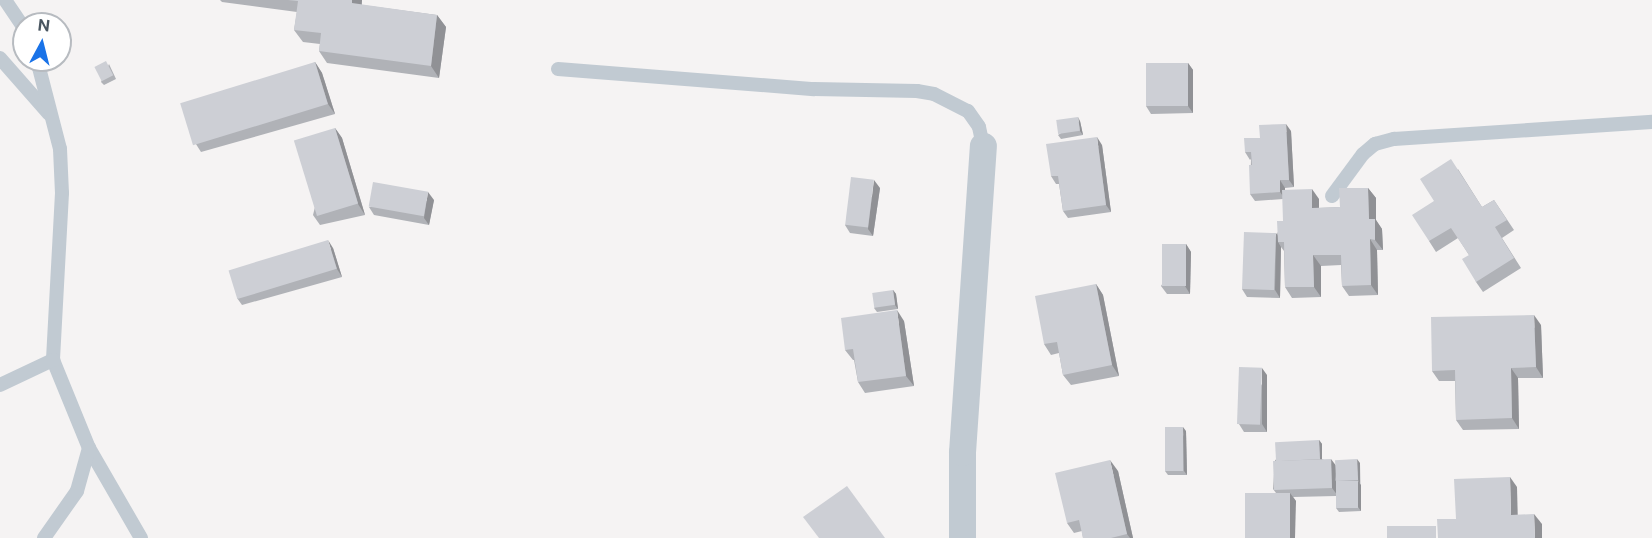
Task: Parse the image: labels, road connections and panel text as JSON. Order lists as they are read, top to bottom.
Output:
{
  "north": "top"
}
